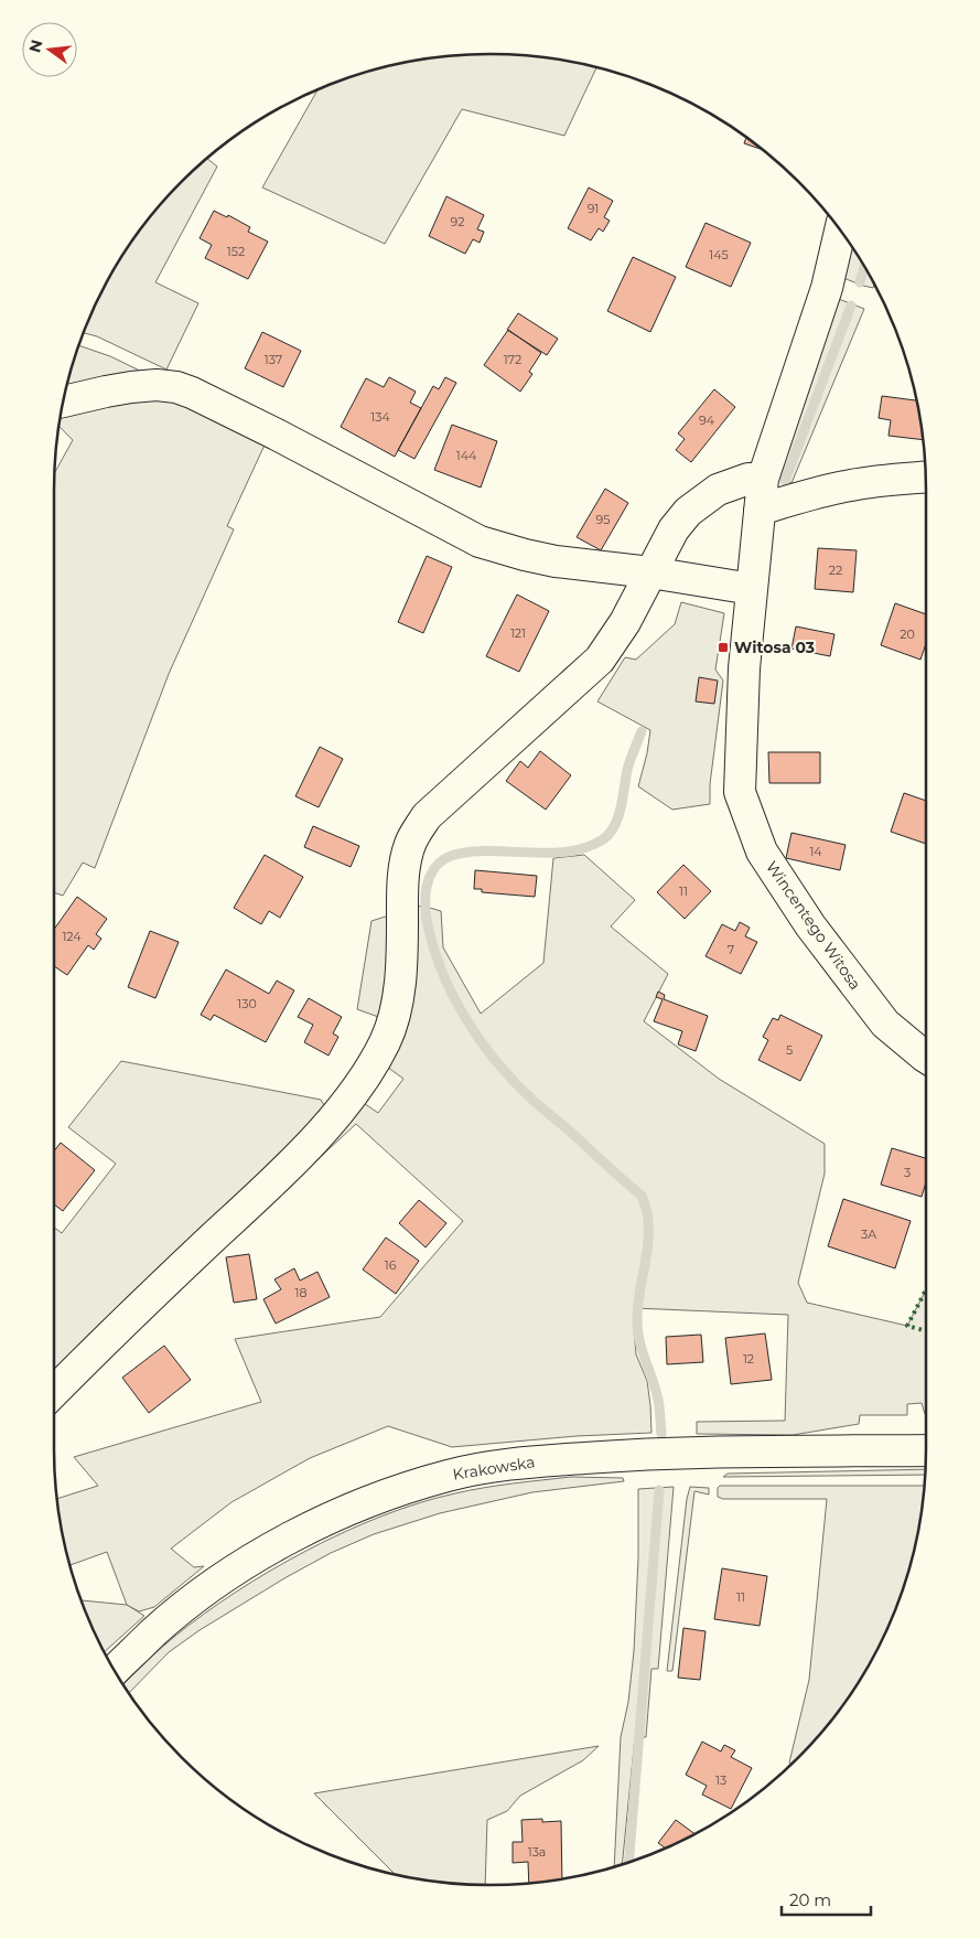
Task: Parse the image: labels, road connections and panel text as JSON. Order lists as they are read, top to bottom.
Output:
{
  "streets": {
    "street": ["Wincentego Witosa", "Krakowska"]
  },
  "places": {
    "transit": ["Witosa 03"]
  },
  "house_numbers": [
    "91",
    "92",
    "152",
    "145",
    "137",
    "172",
    "134",
    "94",
    "144",
    "95",
    "22",
    "121",
    "20",
    "14",
    "11",
    "124",
    "7",
    "130",
    "5",
    "3",
    "3A",
    "16",
    "18",
    "12",
    "11",
    "13",
    "13a"
  ],
  "scale_bar": "20 m",
  "north": "left"
}
